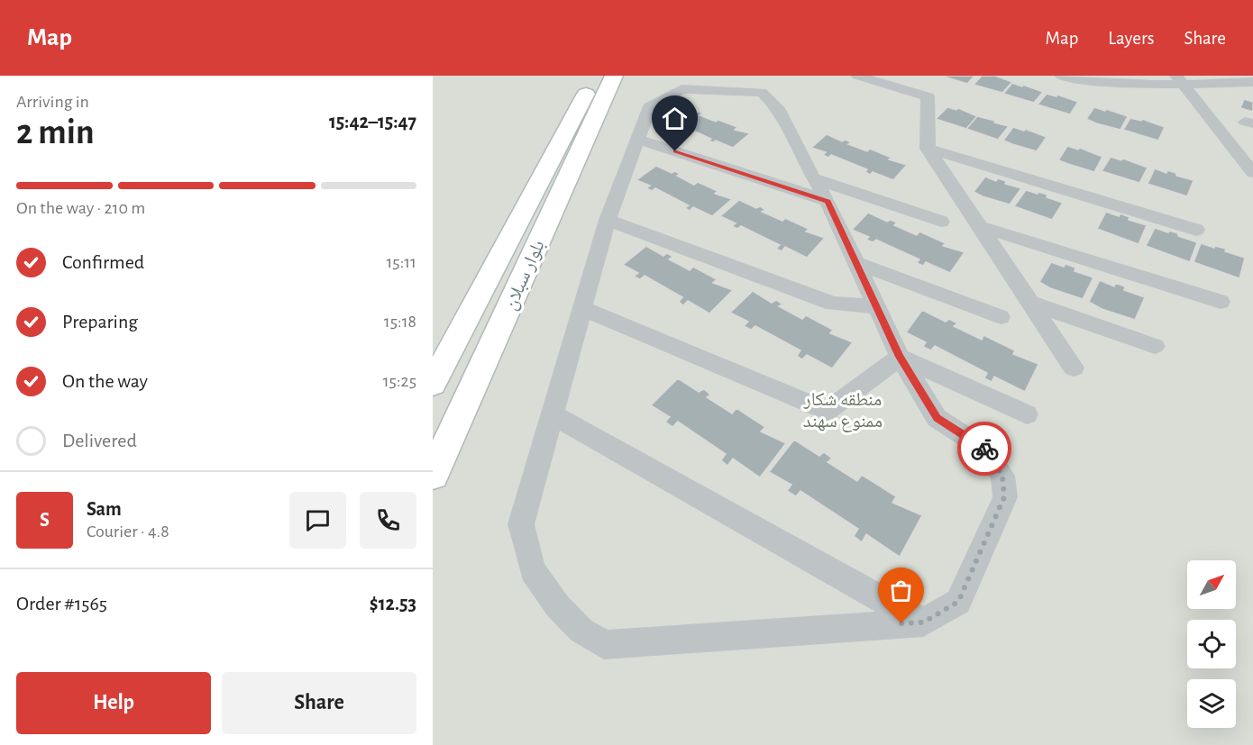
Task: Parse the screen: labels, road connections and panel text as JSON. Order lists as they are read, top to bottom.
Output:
{
  "streets": {
    "street": ["بلوار سبلان"]
  },
  "parks": ["منطقه شکار ممنوع سهند"],
  "north": "top right",
  "page": {
    "header": "Map",
    "nav": ["Map", "Layers", "Share"],
    "heading": ["2 min", "Arriving in", "15:42–15:47"],
    "panel": [
      "Sam",
      "Courier · 4.8",
      "Order #1565",
      "$12.53"
    ],
    "bar": "On the way · 210 m",
    "list": [
      ["Confirmed", "15:11"],
      ["Preparing", "15:18"],
      ["On the way", "15:25"],
      "Delivered"
    ],
    "round": "S",
    "buttons": ["Help", "Share"]
  }
}
